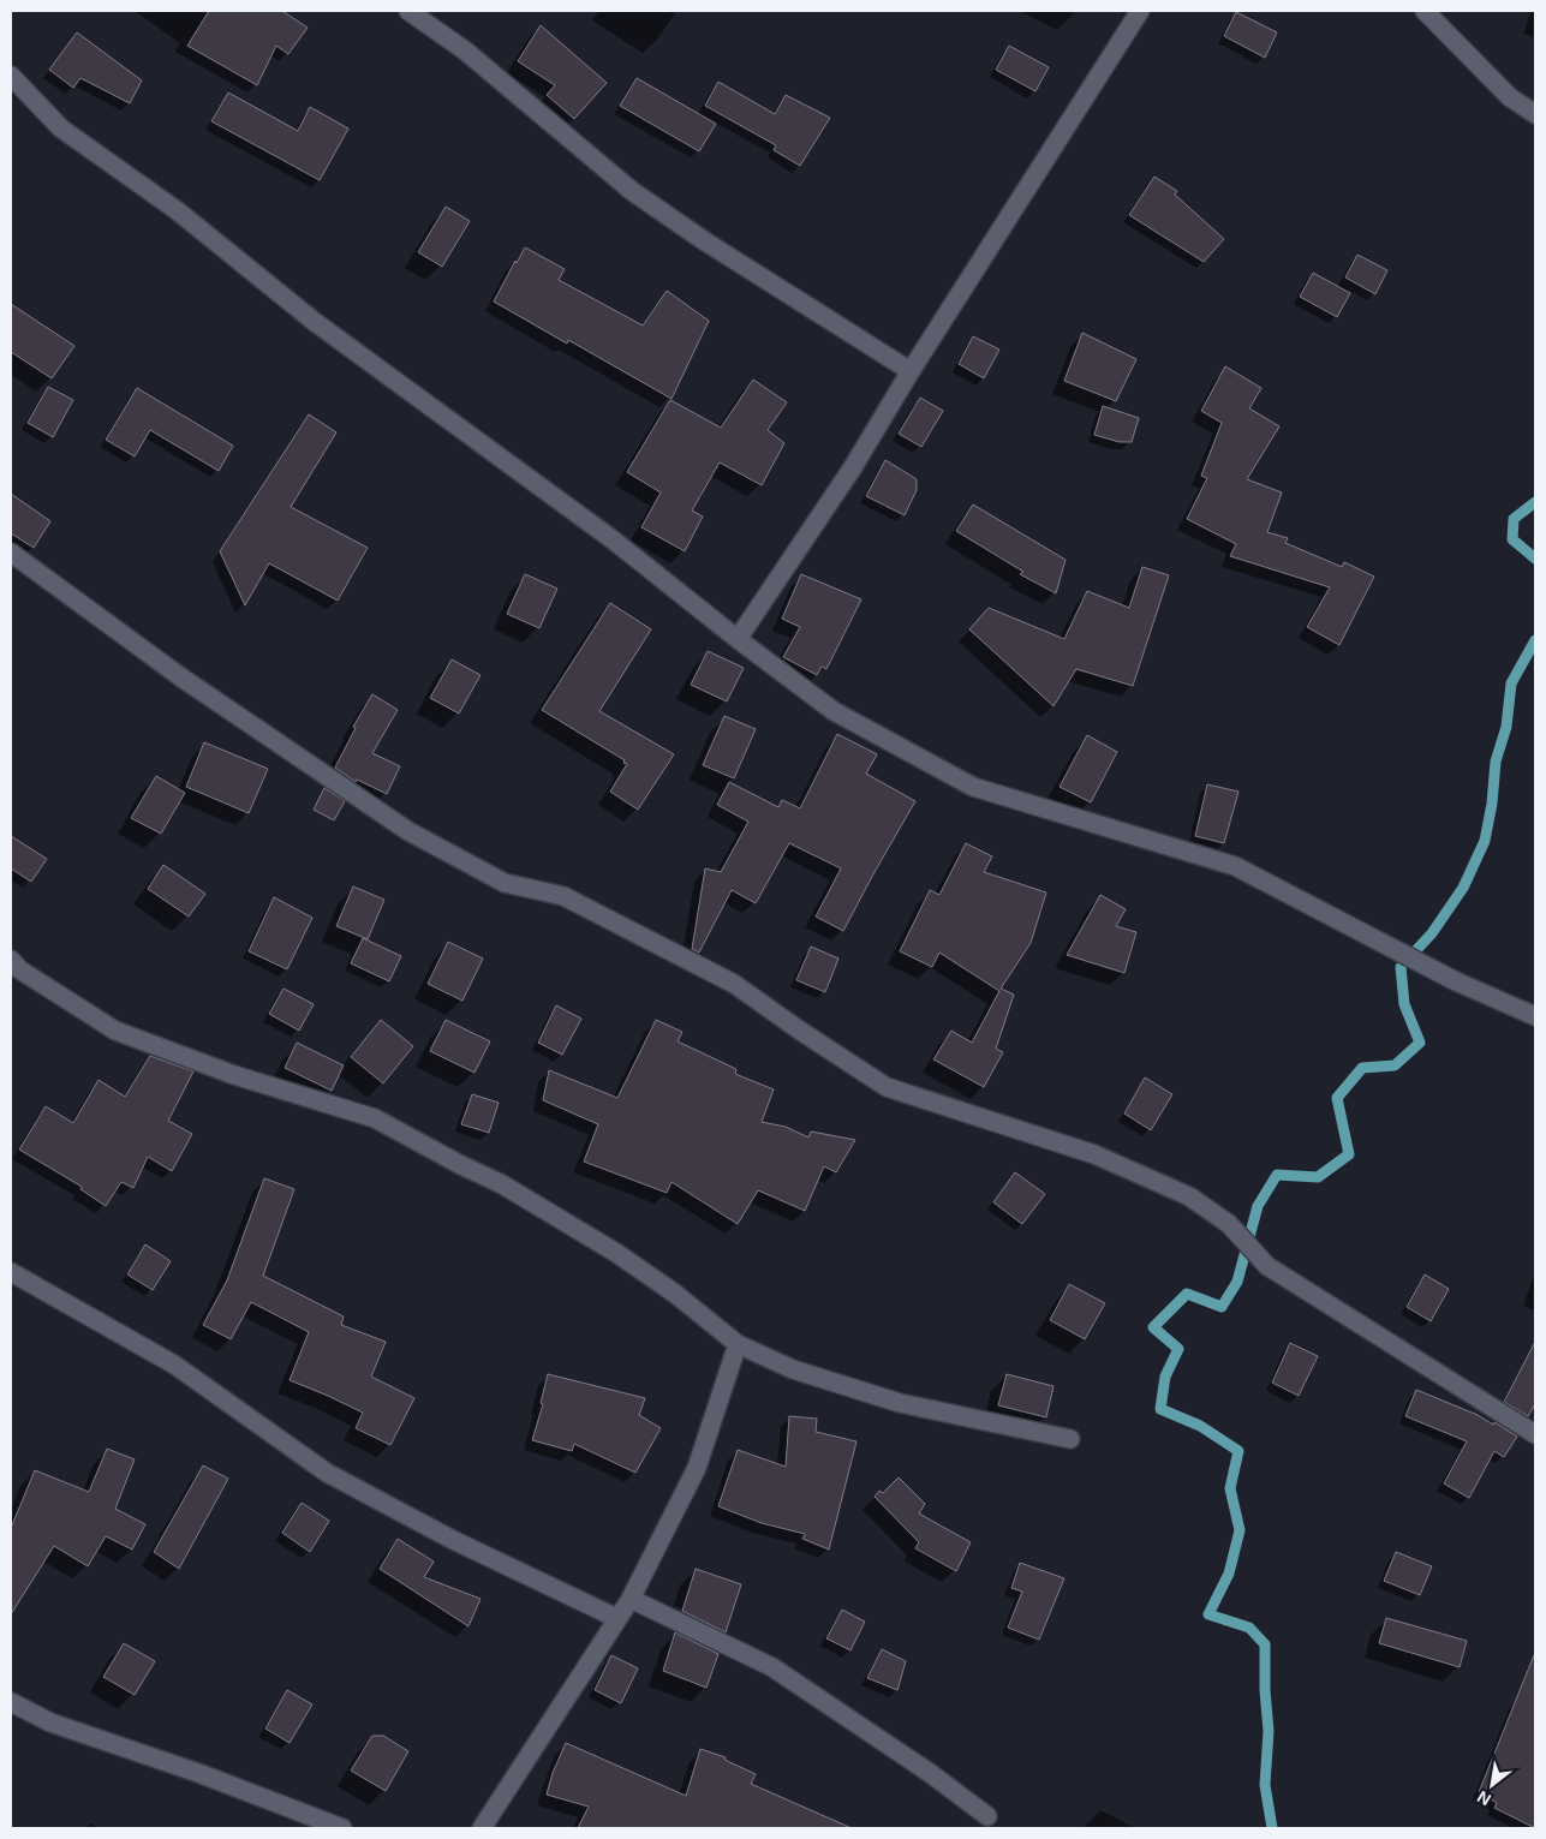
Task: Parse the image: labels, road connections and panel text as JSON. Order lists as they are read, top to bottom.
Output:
{
  "north": "bottom left"
}
